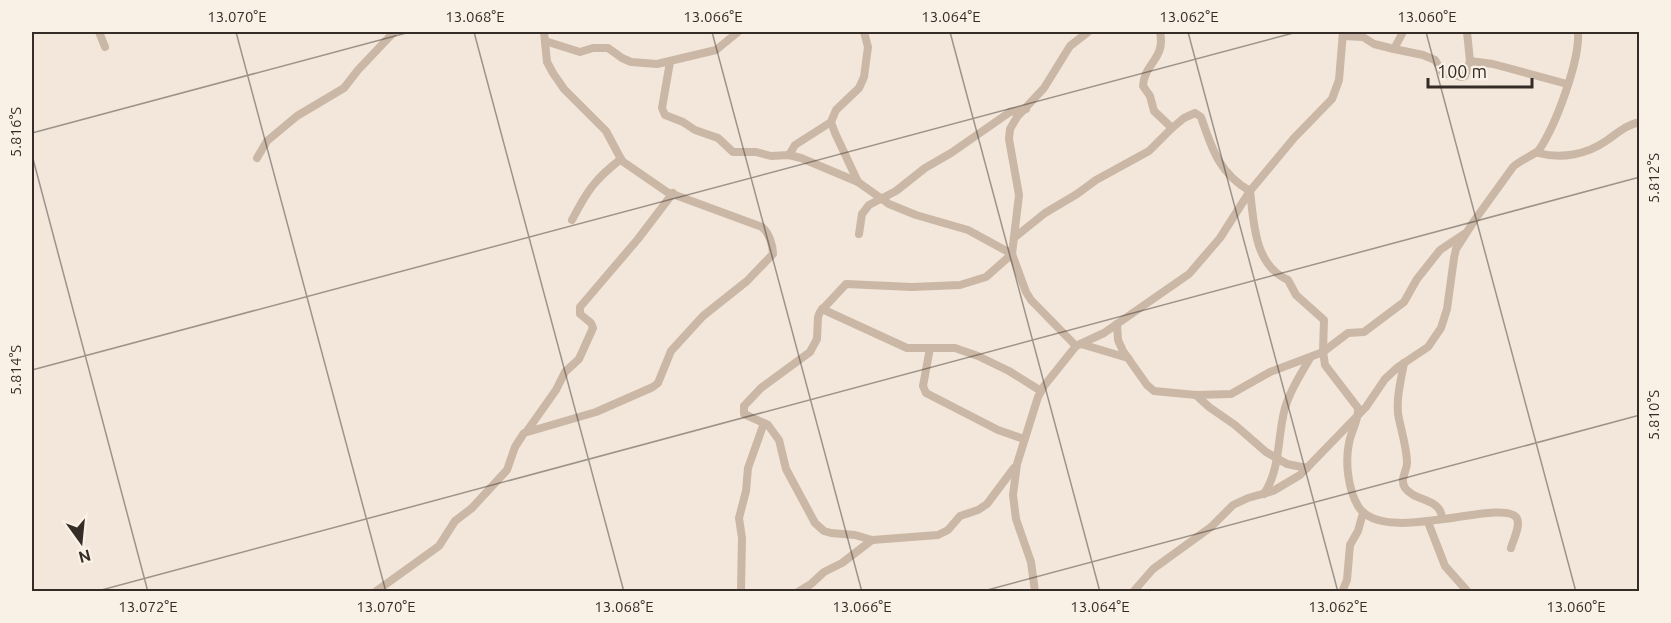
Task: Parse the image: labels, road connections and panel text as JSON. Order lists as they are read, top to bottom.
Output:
{
  "scale_bar": "100 m",
  "north": "bottom",
  "coordinates": [
    "13.070°E",
    "13.068°E",
    "13.066°E",
    "13.064°E",
    "13.062°E",
    "13.060°E",
    "5.816°S",
    "5.812°S",
    "5.814°S",
    "5.810°S",
    "13.072°E"
  ]
}
